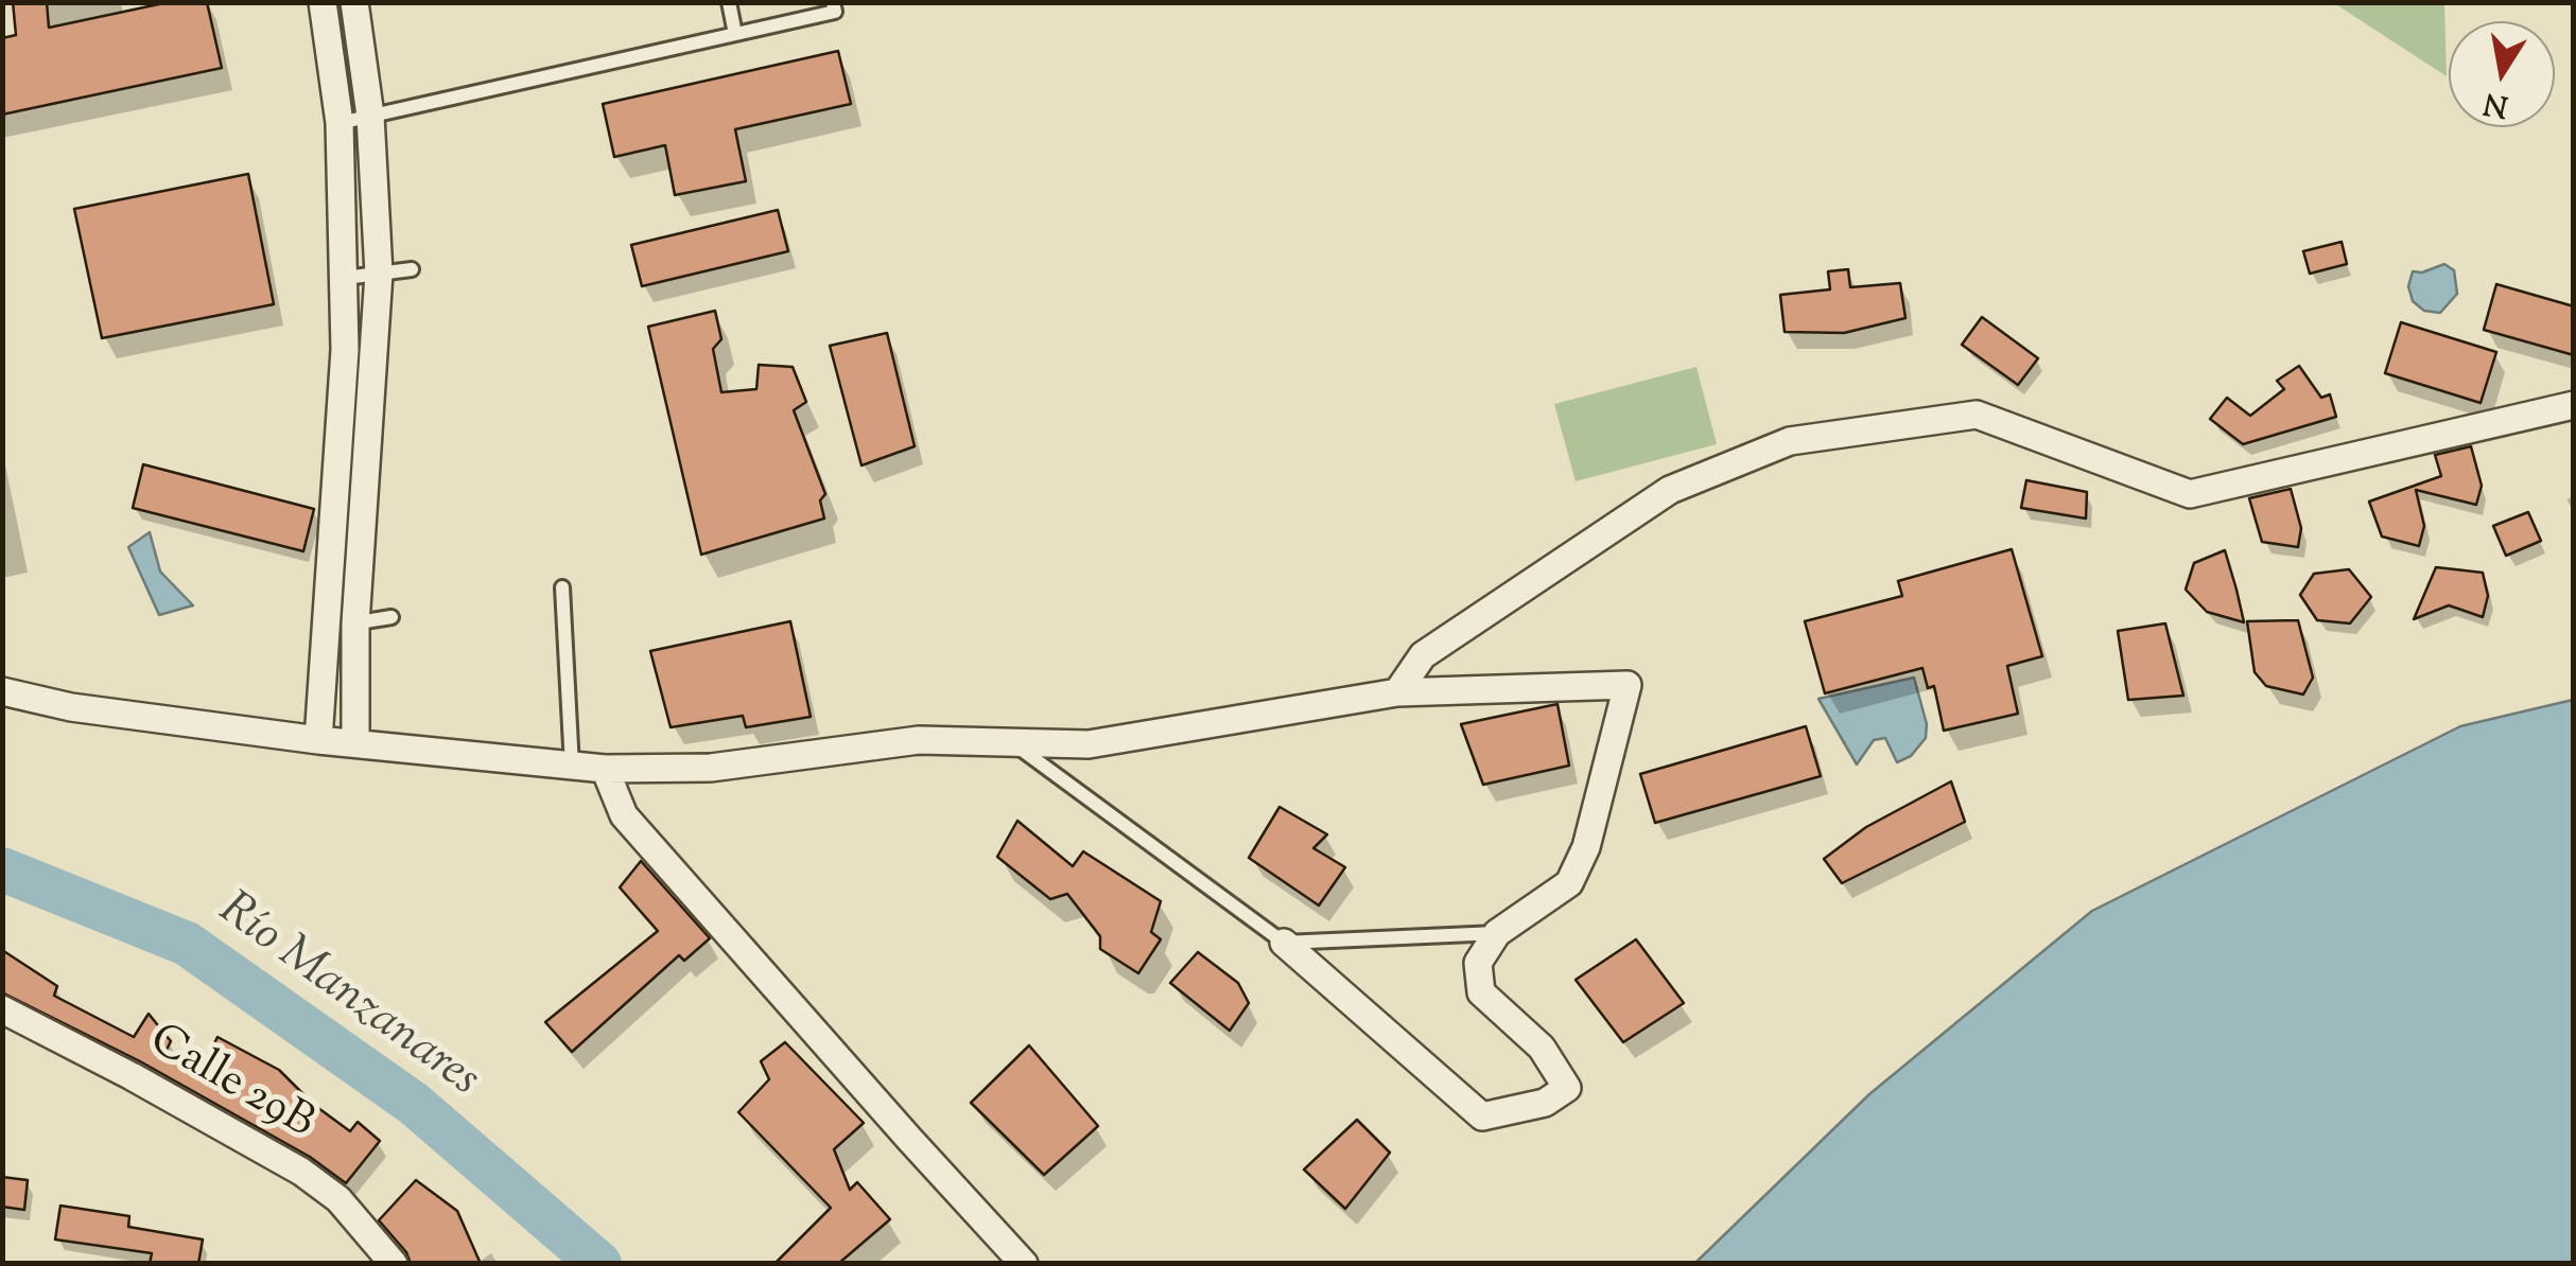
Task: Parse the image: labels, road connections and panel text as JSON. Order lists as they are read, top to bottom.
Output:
{
  "streets": {
    "street": ["Calle 29B"]
  },
  "water": ["Río Manzanares"],
  "north": "bottom"
}
